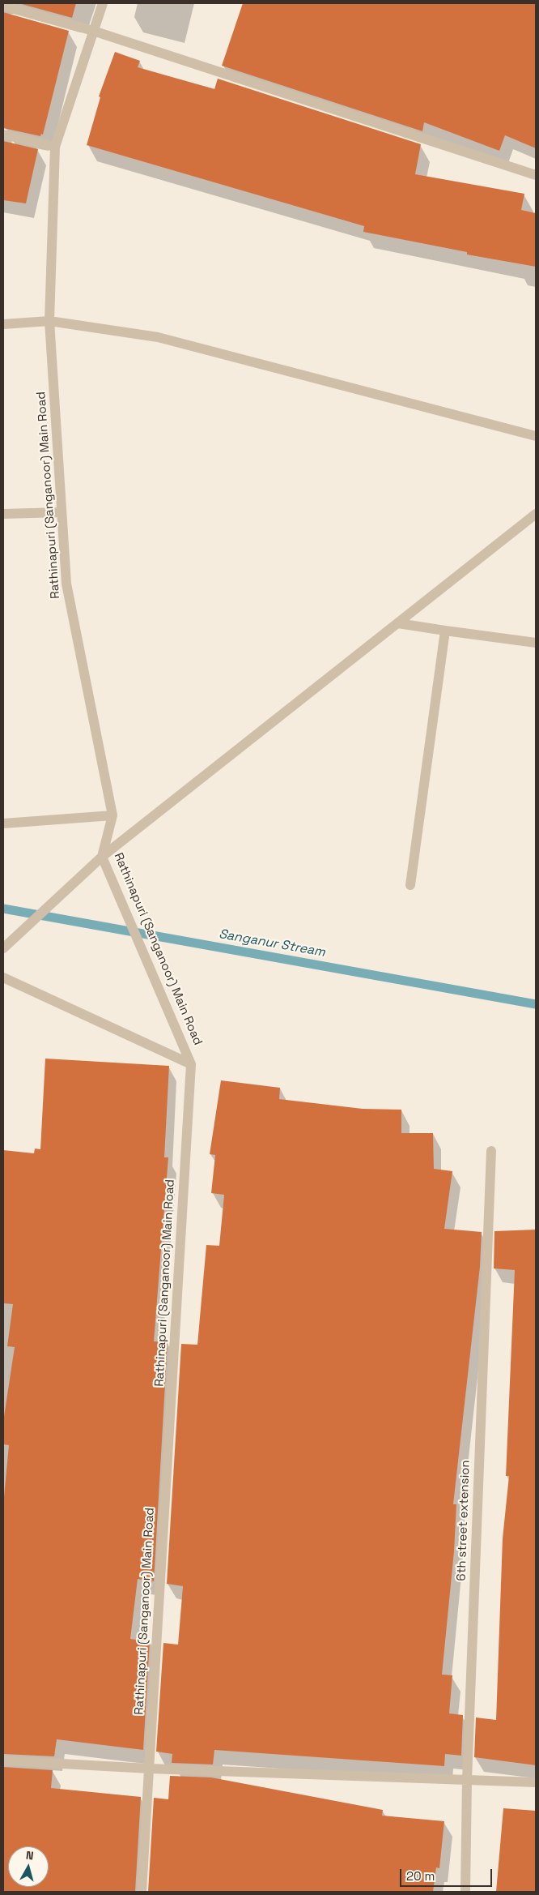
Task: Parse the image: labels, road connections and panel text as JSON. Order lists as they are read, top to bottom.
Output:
{
  "streets": {
    "street": ["Rathinapuri (Sanganoor) Main Road", "6th street extension"]
  },
  "water": ["Sanganur Stream"],
  "scale_bar": "20 m",
  "north": "top"
}
